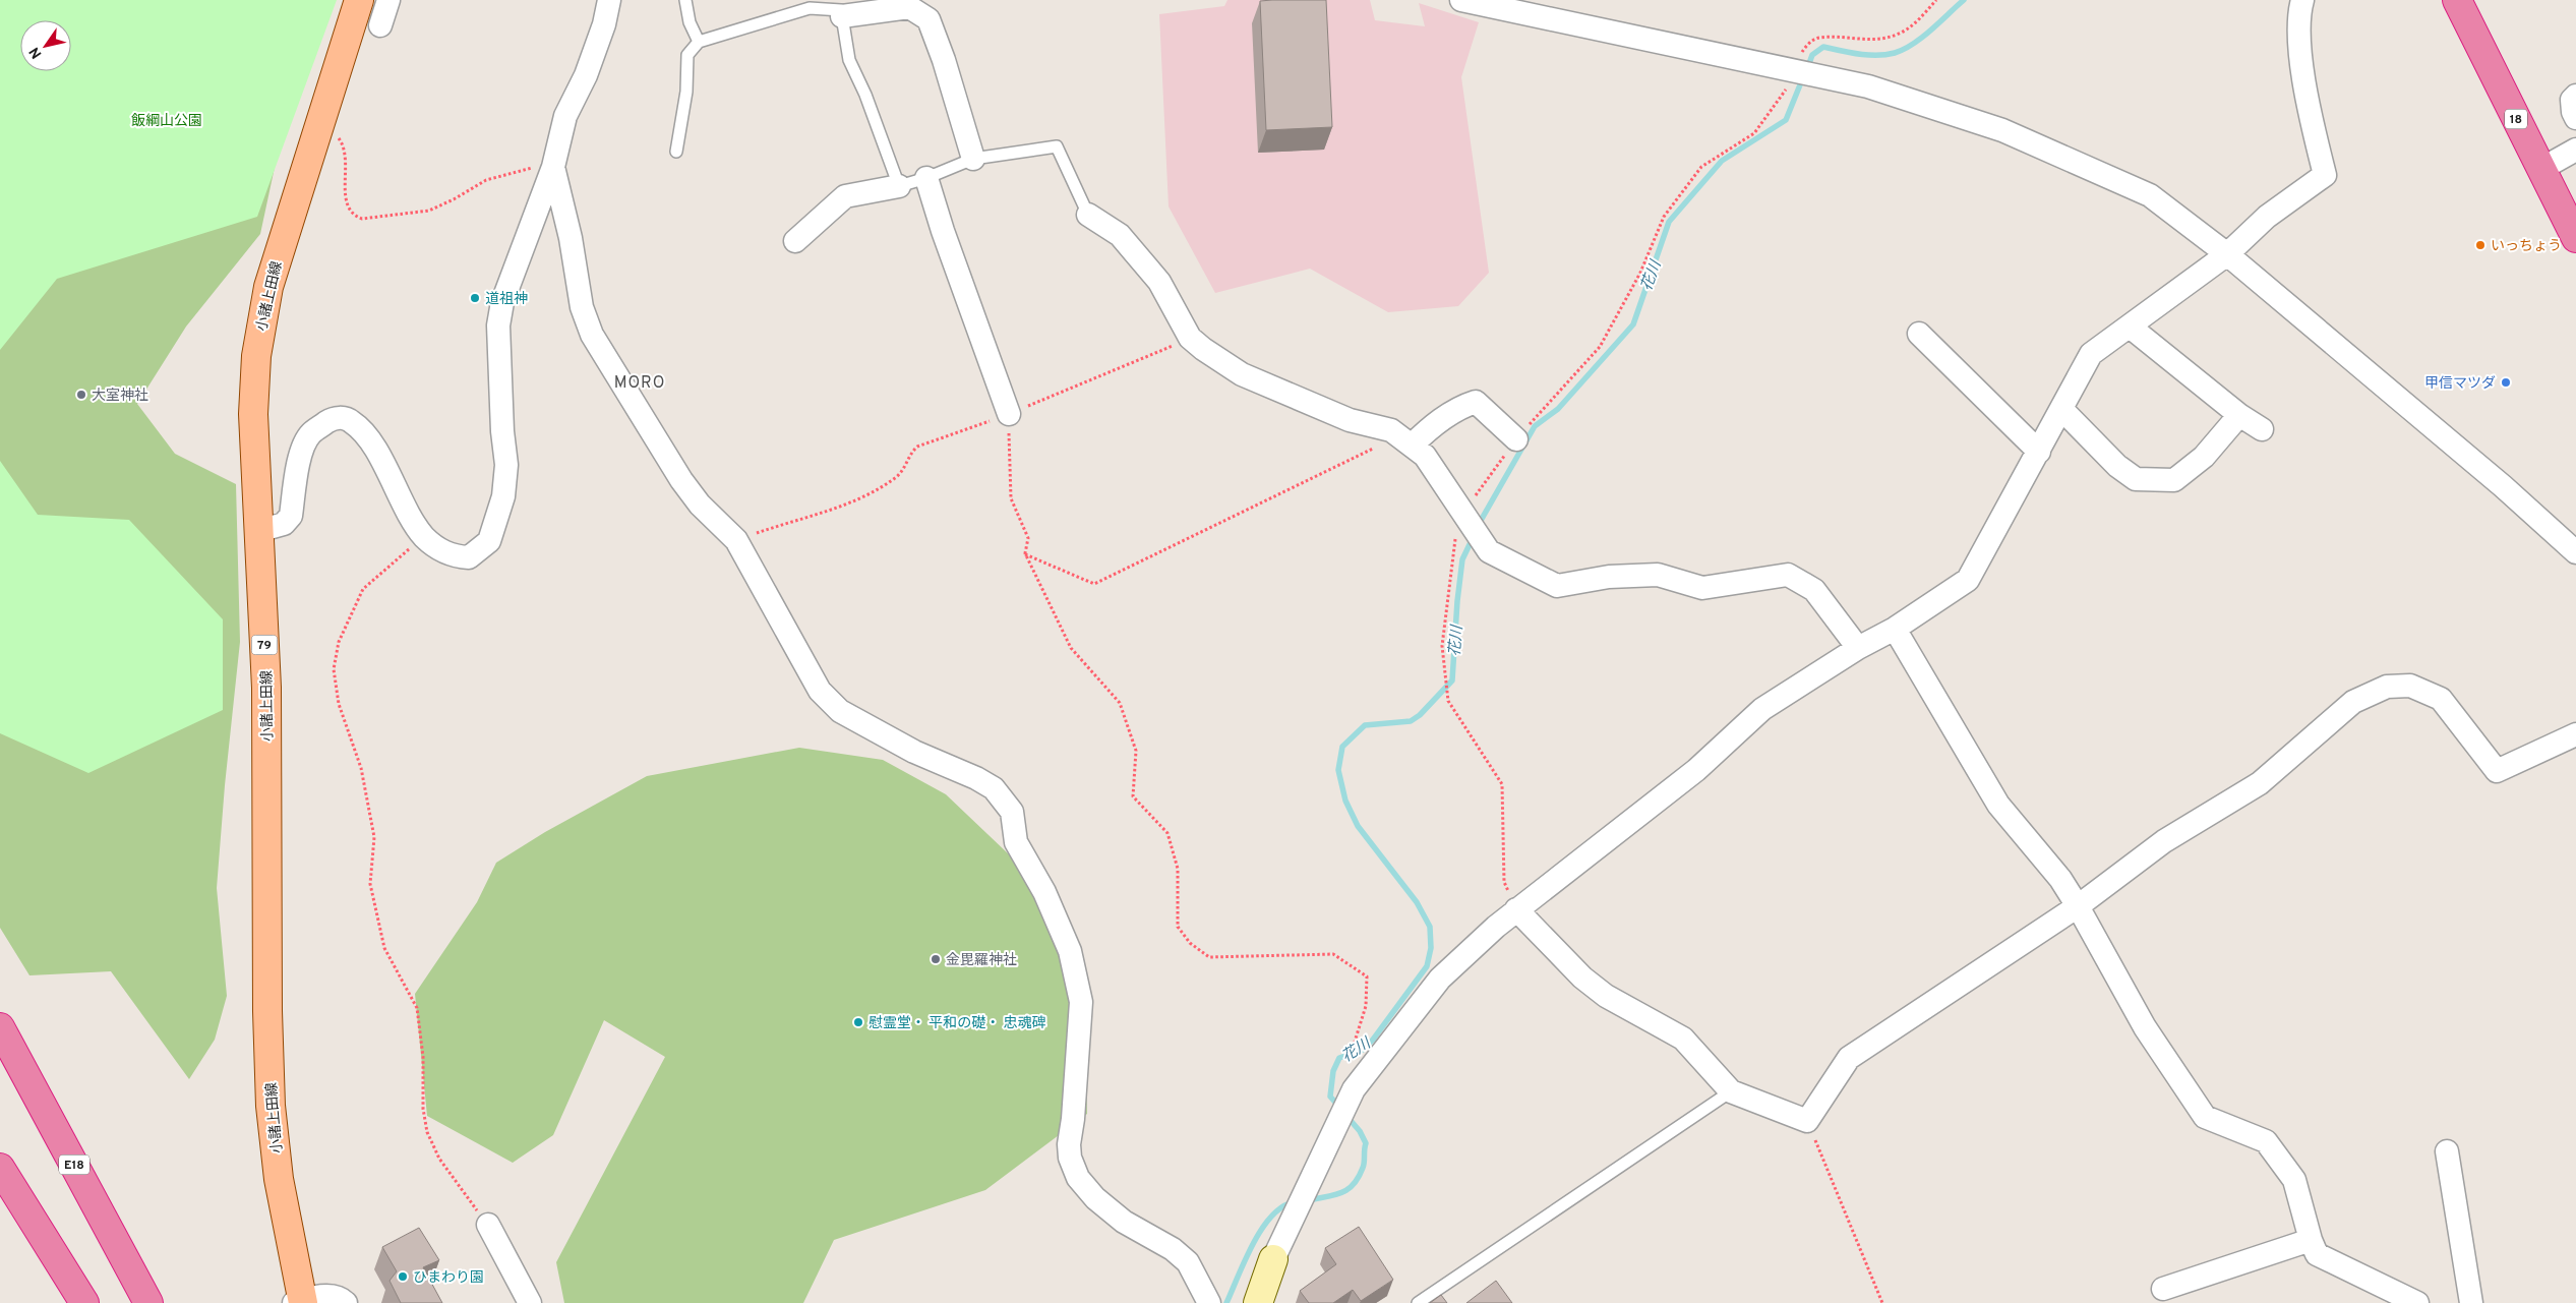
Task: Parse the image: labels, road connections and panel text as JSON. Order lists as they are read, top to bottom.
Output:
{
  "streets": {
    "highway": ["18", "E18"],
    "main road": ["小諸上田線", "79"]
  },
  "districts": ["MORO"],
  "water": ["花川"],
  "parks": ["飯綱山公園"],
  "places": [
    "いっちょう",
    "道祖神",
    "甲信マツダ",
    "大室神社",
    "金毘羅神社",
    "慰霊堂・ 平和の礎・ 忠魂碑",
    "ひまわり園"
  ],
  "north": "bottom left"
}
